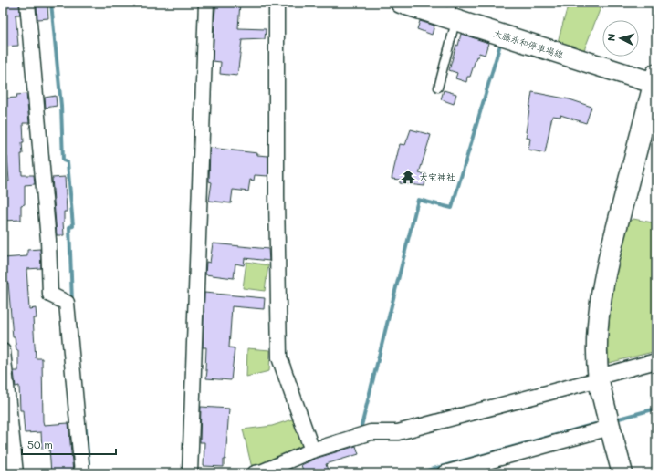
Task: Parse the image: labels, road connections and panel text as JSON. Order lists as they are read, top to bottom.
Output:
{
  "streets": {
    "street": ["大藤永和停車場線"]
  },
  "places": {
    "temple": ["大宝神社"]
  },
  "scale_bar": "50 m",
  "north": "left"
}
